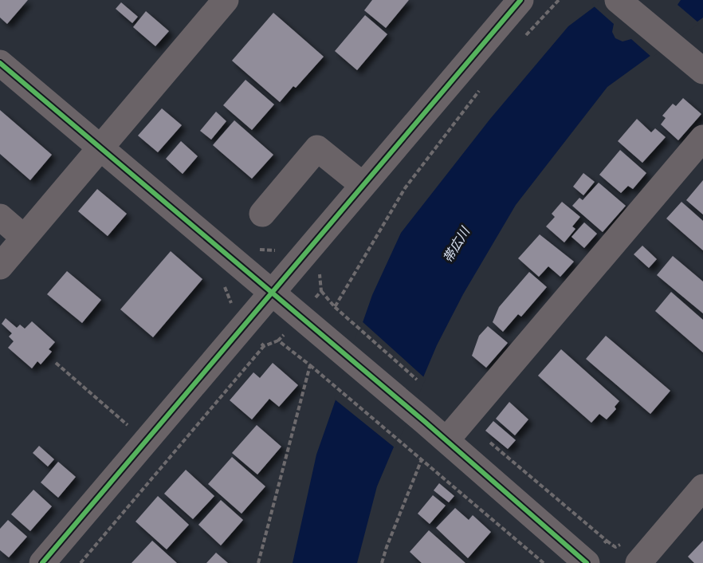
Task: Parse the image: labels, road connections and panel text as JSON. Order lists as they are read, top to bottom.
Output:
{
  "water": ["帯広川"]
}
